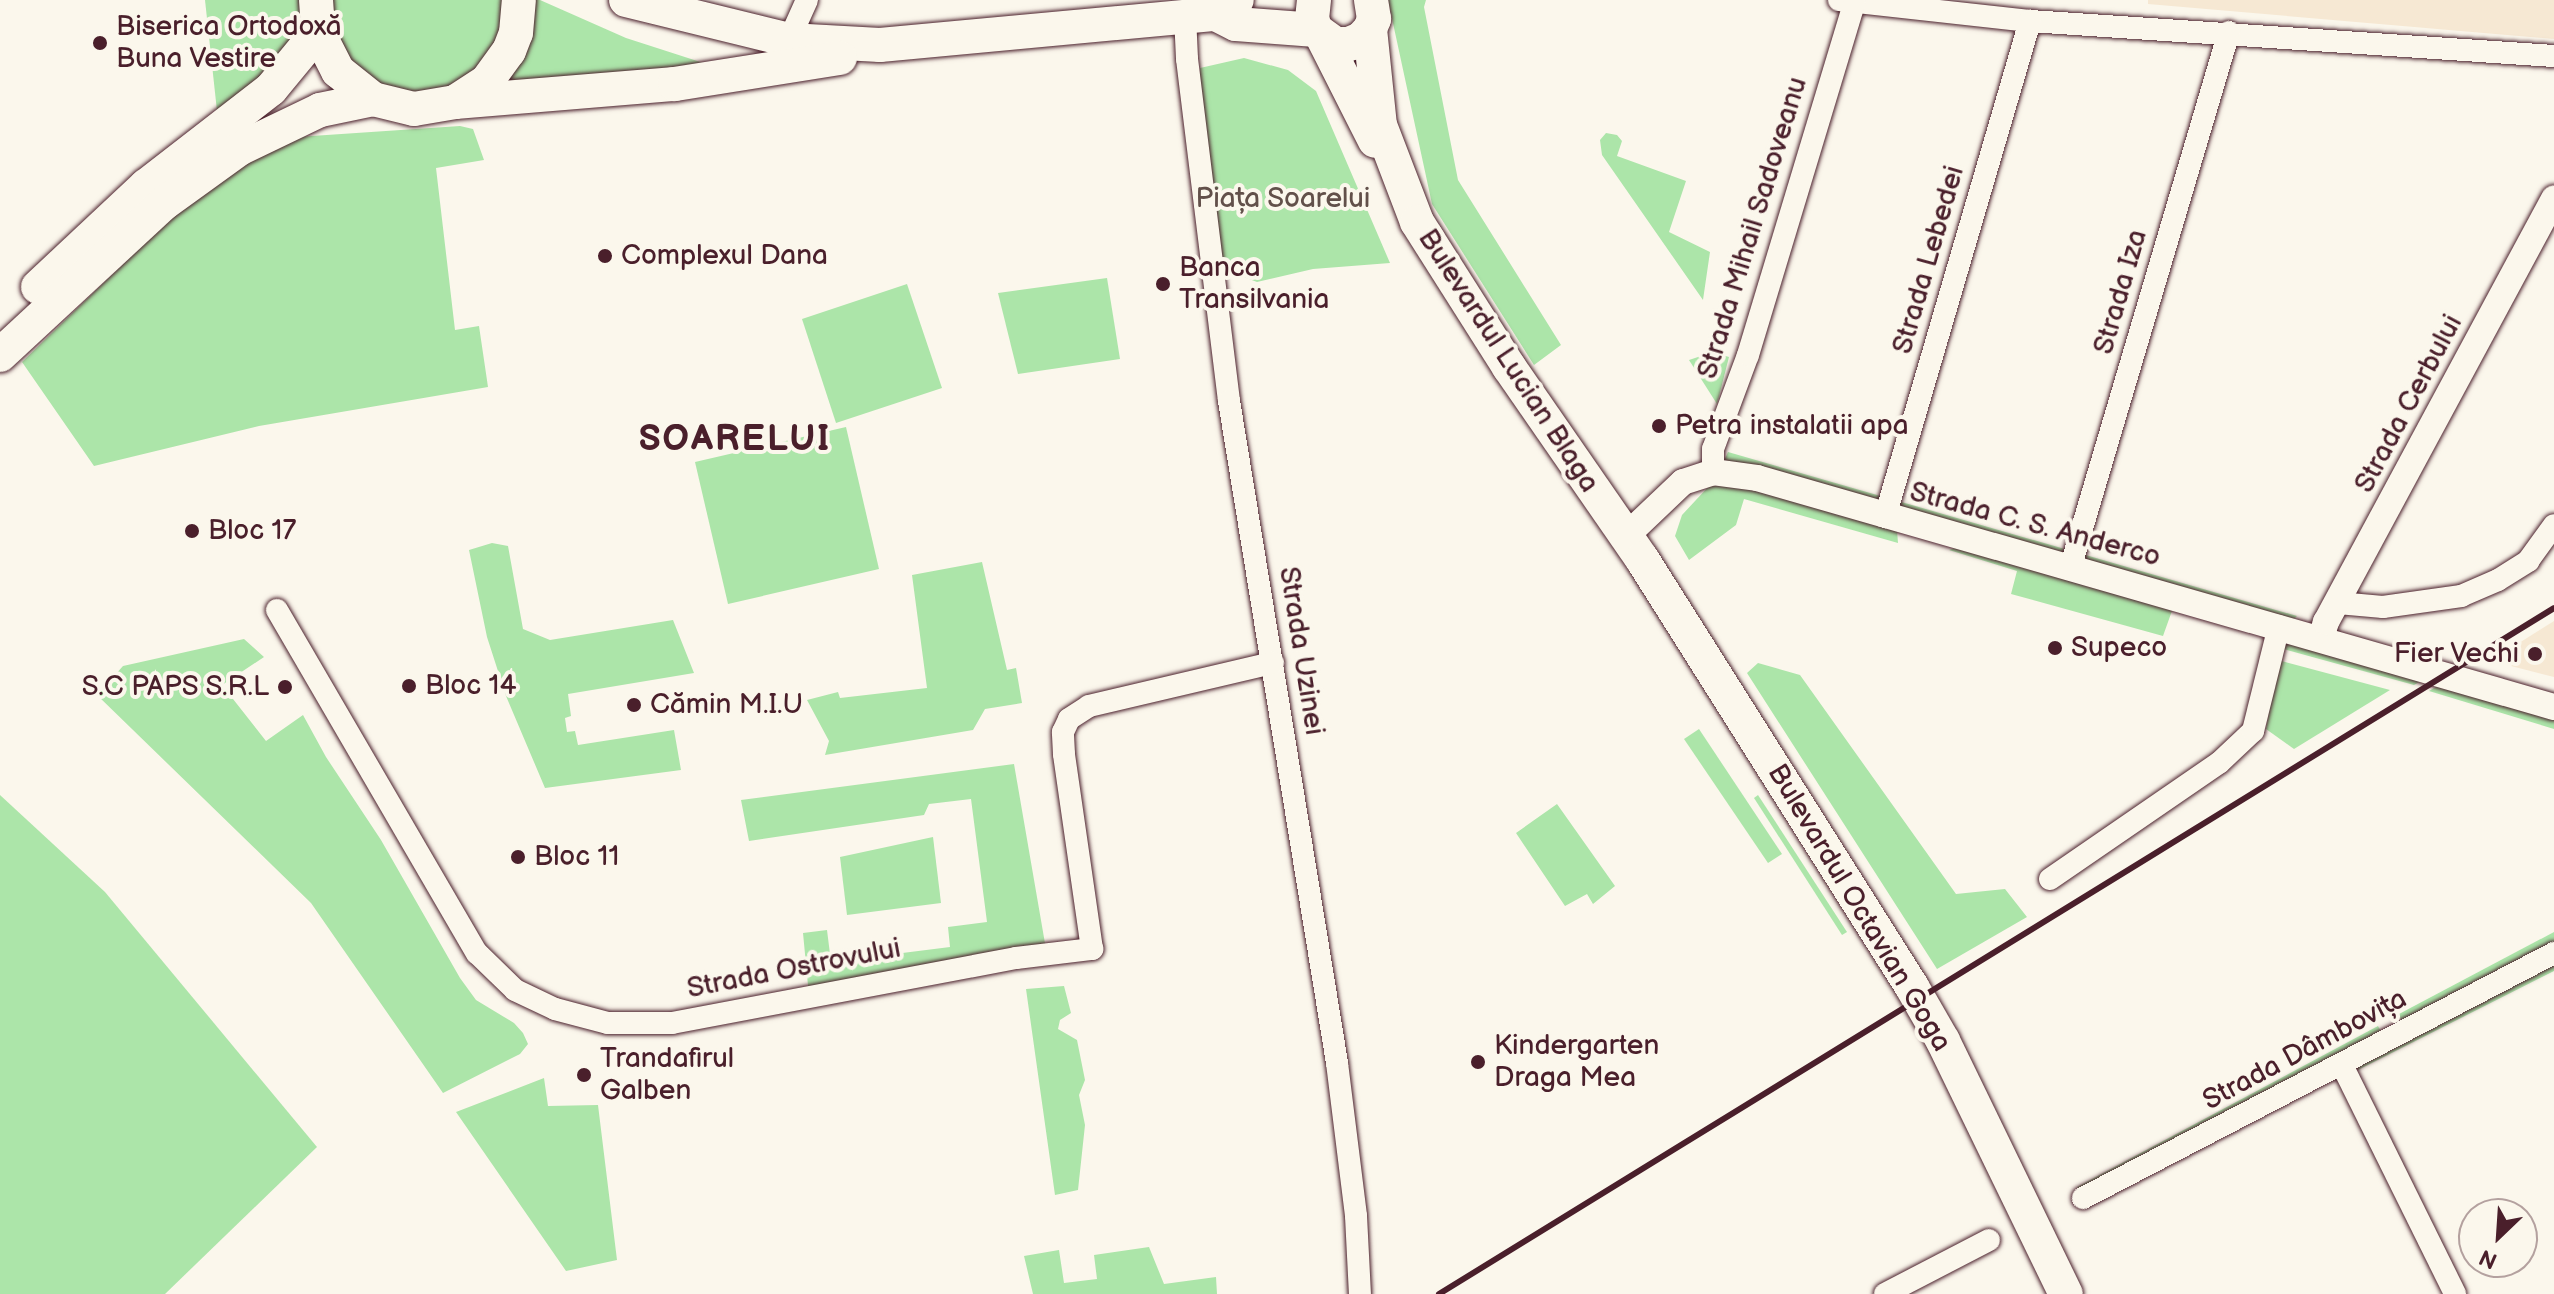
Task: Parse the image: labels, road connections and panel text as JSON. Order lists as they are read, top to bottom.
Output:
{
  "streets": {
    "main road": ["Bulevardul Lucian Blaga", "Bulevardul Octavian Goga"],
    "street": [
      "Strada Mihail Sadoveanu",
      "Strada Lebedei",
      "Strada Iza",
      "Strada Cerbului",
      "Strada C. S. Anderco",
      "Strada Uzinei",
      "Strada Ostrovului",
      "Strada Dâmbovița"
    ]
  },
  "crossings": [
    ["Strada Mihail Sadoveanu", "Strada C. S. Anderco"],
    ["Strada Lebedei", "Strada C. S. Anderco"],
    ["Strada Iza", "Strada C. S. Anderco"],
    ["Bulevardul Lucian Blaga", "Bulevardul Octavian Goga"],
    ["Strada Cerbului", "Strada C. S. Anderco"],
    ["Strada Uzinei", "Strada Ostrovului"]
  ],
  "districts": ["SOARELUI"],
  "parks": ["Piața Soarelui"],
  "places": [
    "Biserica Ortodoxă Buna Vestire",
    "Complexul Dana",
    "Banca Transilvania",
    "Petra instalatii apa",
    "Bloc 17",
    "Supeco",
    "Fier Vechi",
    "Bloc 14",
    "S.C PAPS S.R.L",
    "Cămin M.I.U",
    "Bloc 11",
    "Kindergarten Draga Mea",
    "Trandafirul Galben"
  ],
  "north": "bottom left"
}
